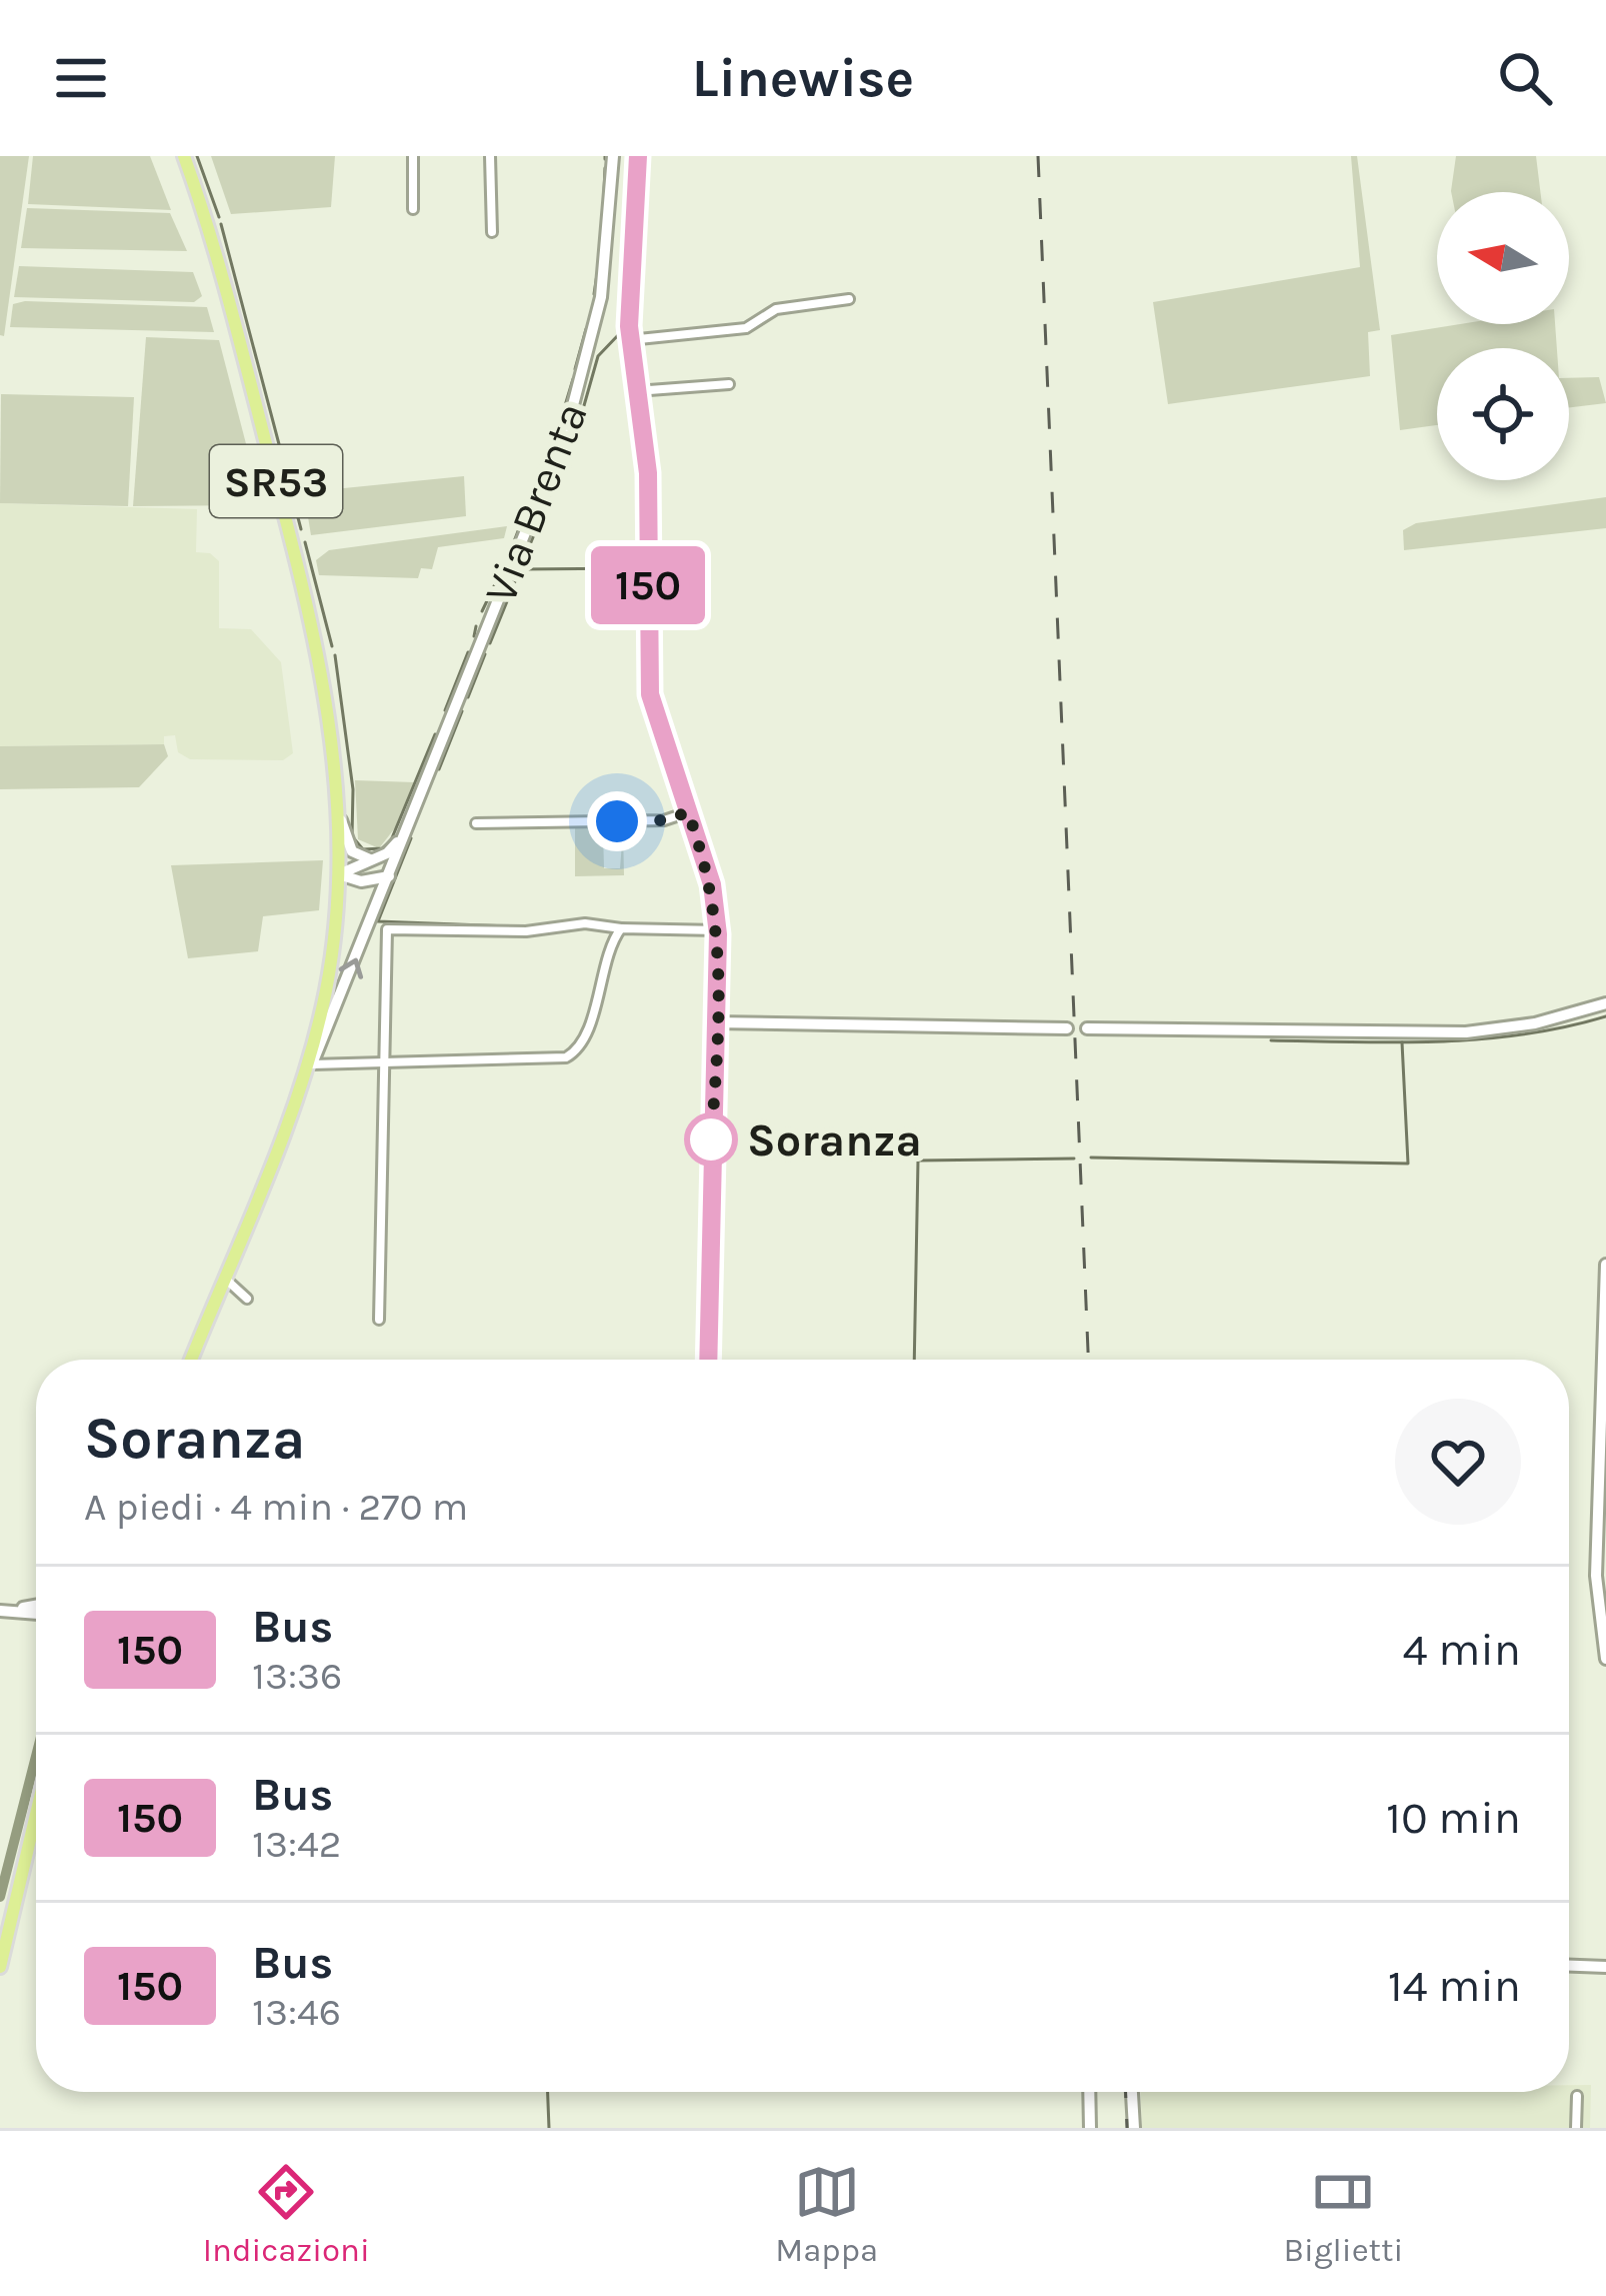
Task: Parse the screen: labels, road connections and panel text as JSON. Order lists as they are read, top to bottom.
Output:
{
  "streets": {
    "main road": ["SR53", "Via Brenta"]
  },
  "crossings": [
    ["SR53", "Via Brenta"]
  ],
  "places": ["Soranza"],
  "lines": ["bus line 150"],
  "north": "left",
  "page": {
    "header": "Linewise",
    "on_map": "150",
    "heading": ["Soranza", "A piedi · 4 min · 270 m"],
    "list": [
      {
        "mark": "150",
        "name": "Bus",
        "note": "13:36",
        "value": "4 min"
      },
      {
        "mark": "150",
        "name": "Bus",
        "note": "13:42",
        "value": "10 min"
      },
      {
        "mark": "150",
        "name": "Bus",
        "note": "13:46",
        "value": "14 min"
      }
    ],
    "tabs": ["Indicazioni", "Mappa", "Biglietti"]
  }
}
